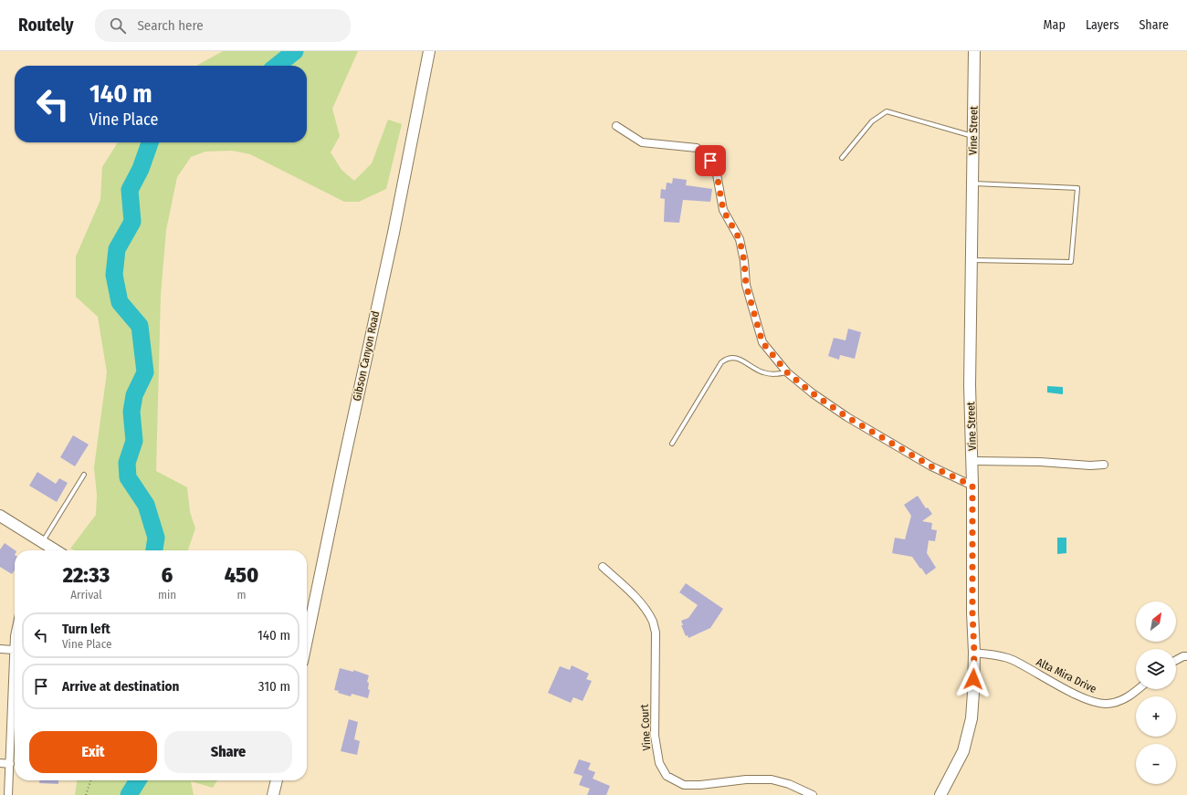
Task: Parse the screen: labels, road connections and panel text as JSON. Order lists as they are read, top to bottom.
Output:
{
  "streets": {
    "street": [
      "Vine Street",
      "Gibson Canyon Road",
      "Alta Mira Drive",
      "Vine Court"
    ]
  },
  "crossings": [
    ["Vine Street", "Alta Mira Drive"]
  ],
  "north": "top right",
  "page": {
    "header": "Routely",
    "search": "Search here",
    "nav": ["Map", "Layers", "Share"],
    "turn": ["140 m", "Vine Place"],
    "eta": [
      "22:33",
      "Arrival",
      "6",
      "min",
      "450",
      "m"
    ],
    "map_buttons": ["+", "−"],
    "list": [
      {
        "name": "Turn left",
        "note": "Vine Place",
        "value": "140 m"
      },
      {
        "name": "Arrive at destination",
        "value": "310 m"
      }
    ],
    "buttons": ["Exit", "Share"]
  }
}
